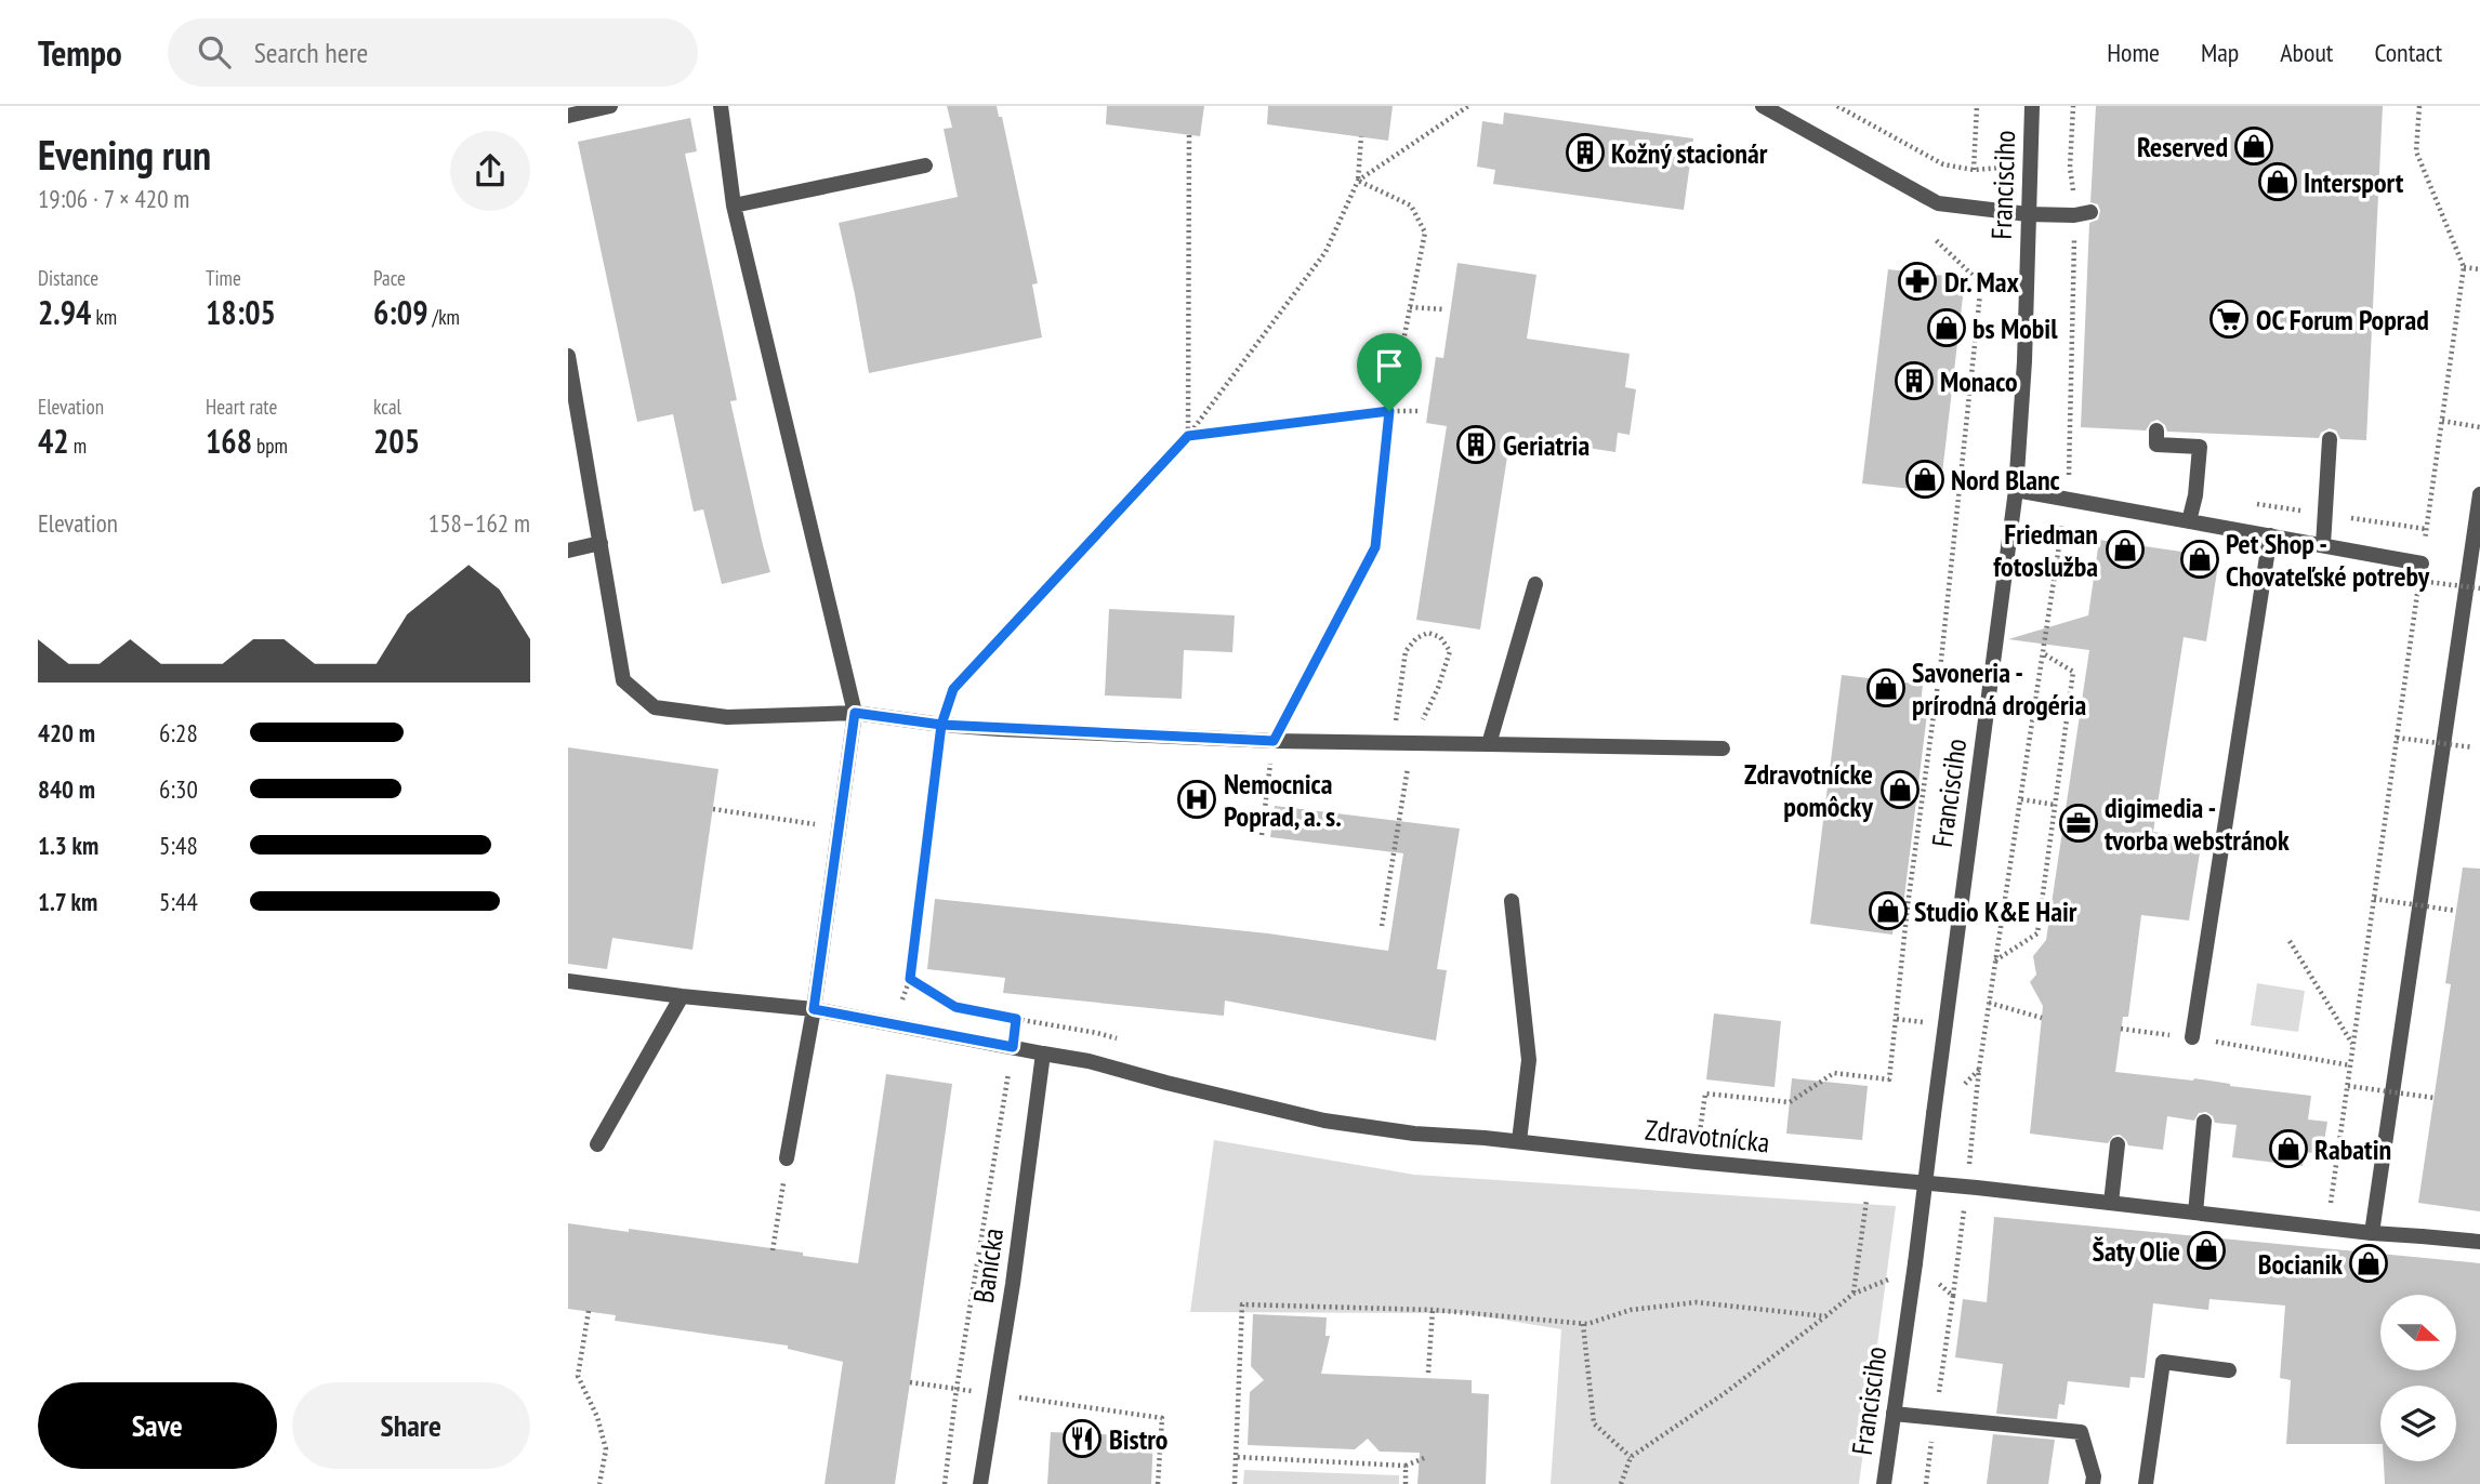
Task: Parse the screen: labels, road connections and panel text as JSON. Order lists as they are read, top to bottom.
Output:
{
  "streets": {
    "street": ["Francisciho", "Zdravotnícka", "Banícka"]
  },
  "crossings": [
    ["Zdravotnícka", "Banícka"]
  ],
  "places": {
    "shop": [
      "Reserved",
      "Intersport",
      "bs Mobil",
      "Nord Blanc",
      "Friedman fotoslužba",
      "Pet Shop - Chovateľské potreby",
      "Savoneria - prírodná drogéria",
      "Zdravotnícke pomôcky",
      "Studio K&E Hair",
      "Rabatin",
      "Šaty Olie",
      "Bocianik"
    ],
    "building": ["Kožný stacionár", "Monaco", "Geriatria"],
    "pharmacy": ["Dr. Max"],
    "supermarket": ["OC Forum Poprad"],
    "hospital": ["Nemocnica Poprad, a. s."],
    "office": ["digimedia - tvorba webstránok"],
    "restaurant": ["Bistro"]
  },
  "north": "right",
  "page": {
    "header": "Tempo",
    "search": "Search here",
    "nav": [
      "Home",
      "Map",
      "About",
      "Contact"
    ],
    "heading": ["Evening run", "19:06 · 7 × 420 m"],
    "stats": [
      ["Distance", "2.94 km"],
      ["Time", "18:05"],
      ["Pace", "6:09 /km"],
      ["Elevation", "42 m"],
      ["Heart rate", "168 bpm"],
      ["kcal", "205"]
    ],
    "chart": ["Elevation", "158–162 m"],
    "list": [
      {
        "name": "420 m",
        "note": "6:28"
      },
      {
        "name": "840 m",
        "note": "6:30"
      },
      {
        "name": "1.3 km",
        "note": "5:48"
      },
      {
        "name": "1.7 km",
        "note": "5:44"
      }
    ],
    "buttons": ["Save", "Share"]
  }
}
